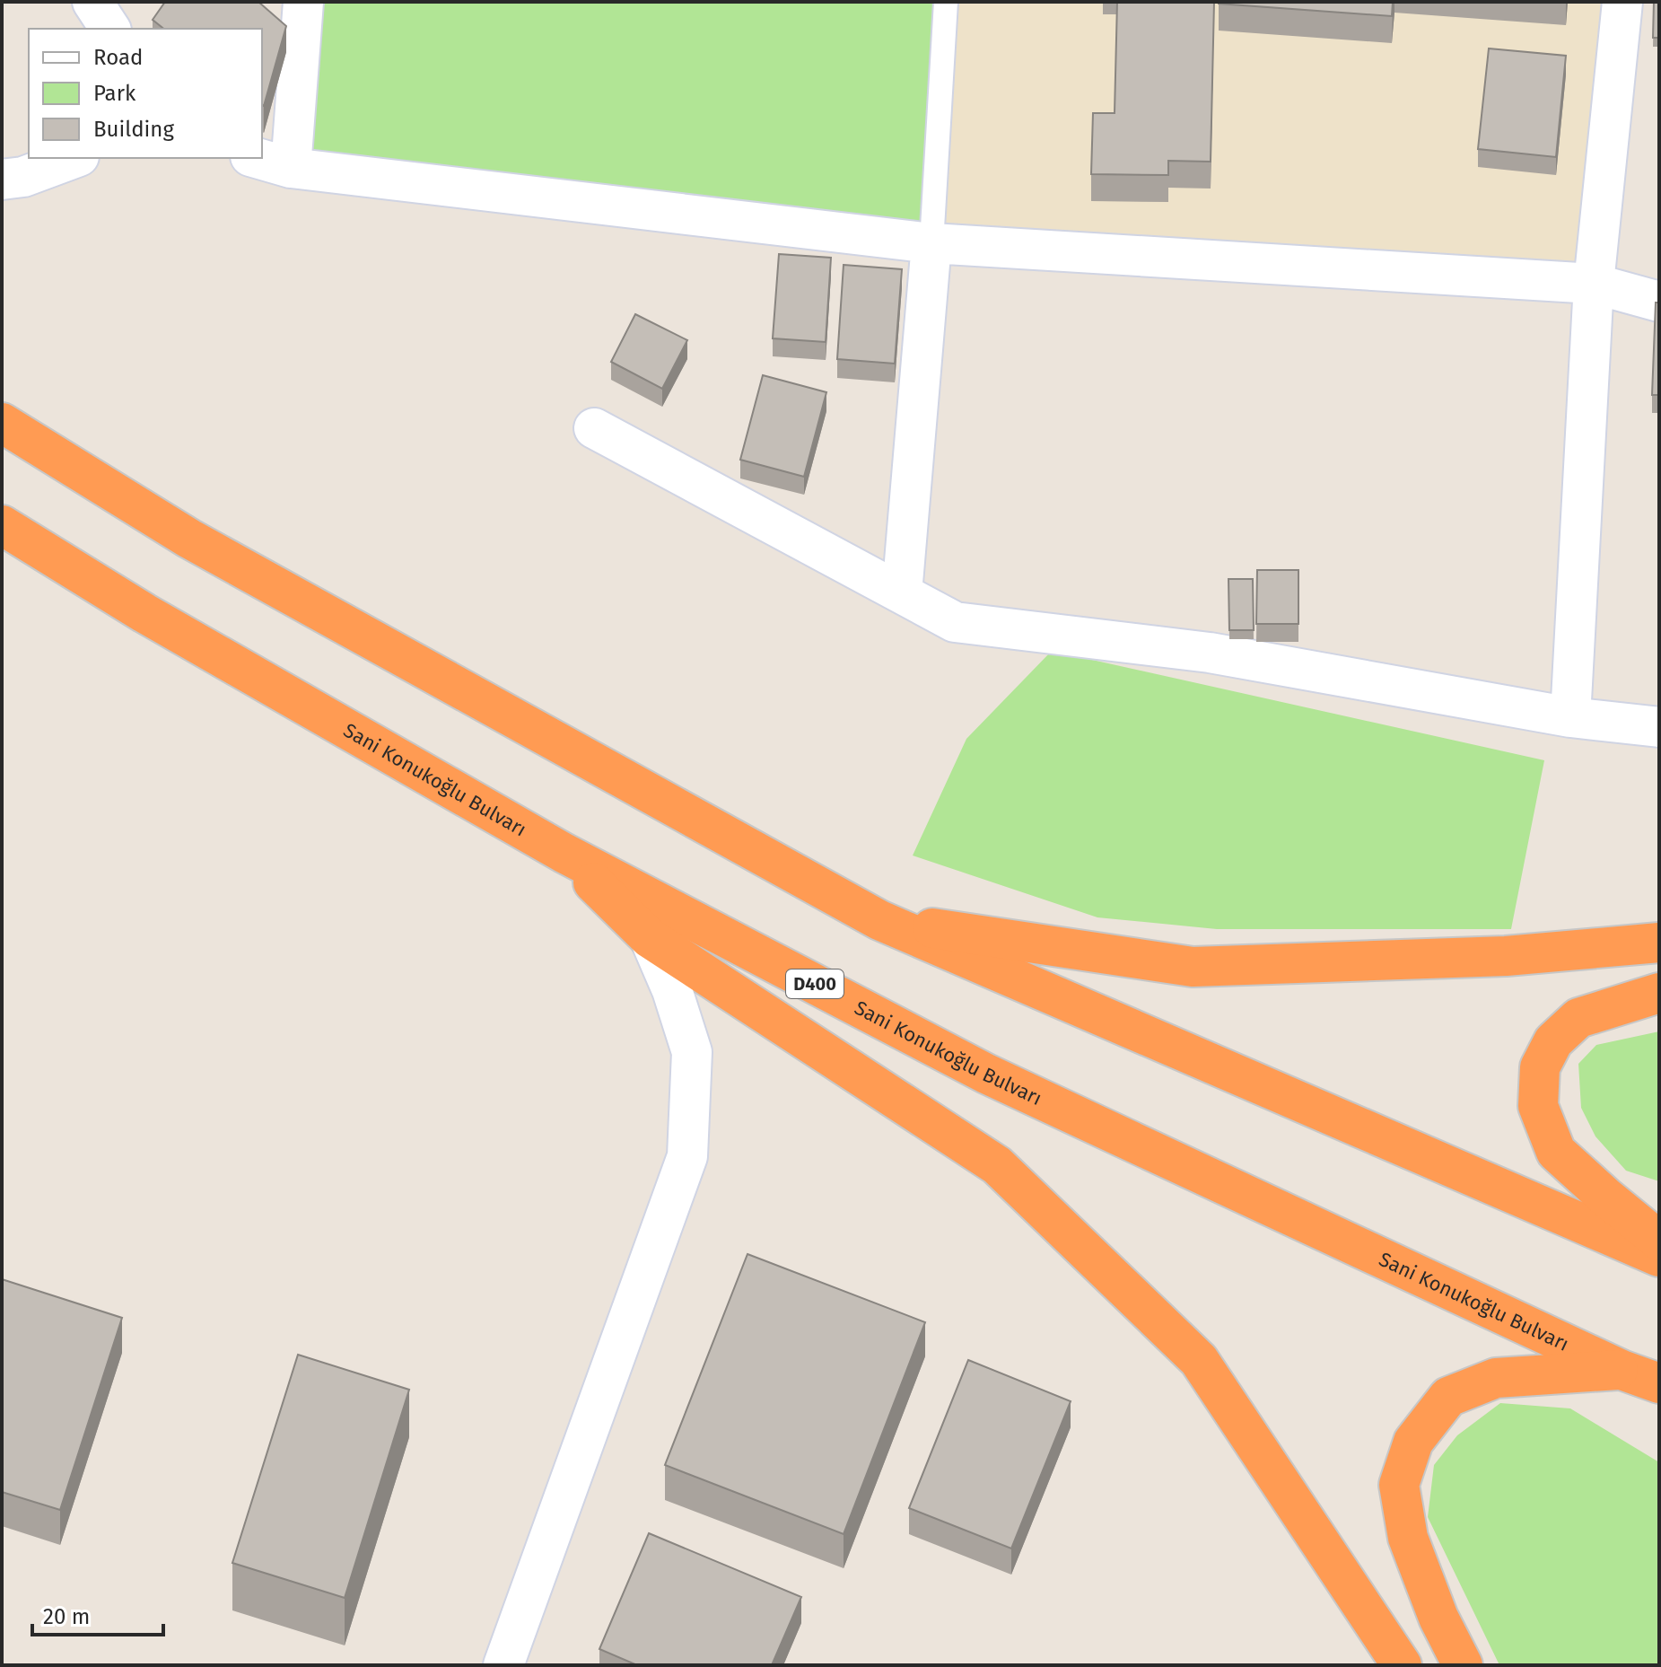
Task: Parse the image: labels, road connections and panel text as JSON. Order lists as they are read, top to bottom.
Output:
{
  "streets": {
    "highway": ["Sani Konukoğlu Bulvarı", "D400"]
  },
  "legend": ["Road", "Park", "Building"],
  "scale_bar": "20 m"
}
